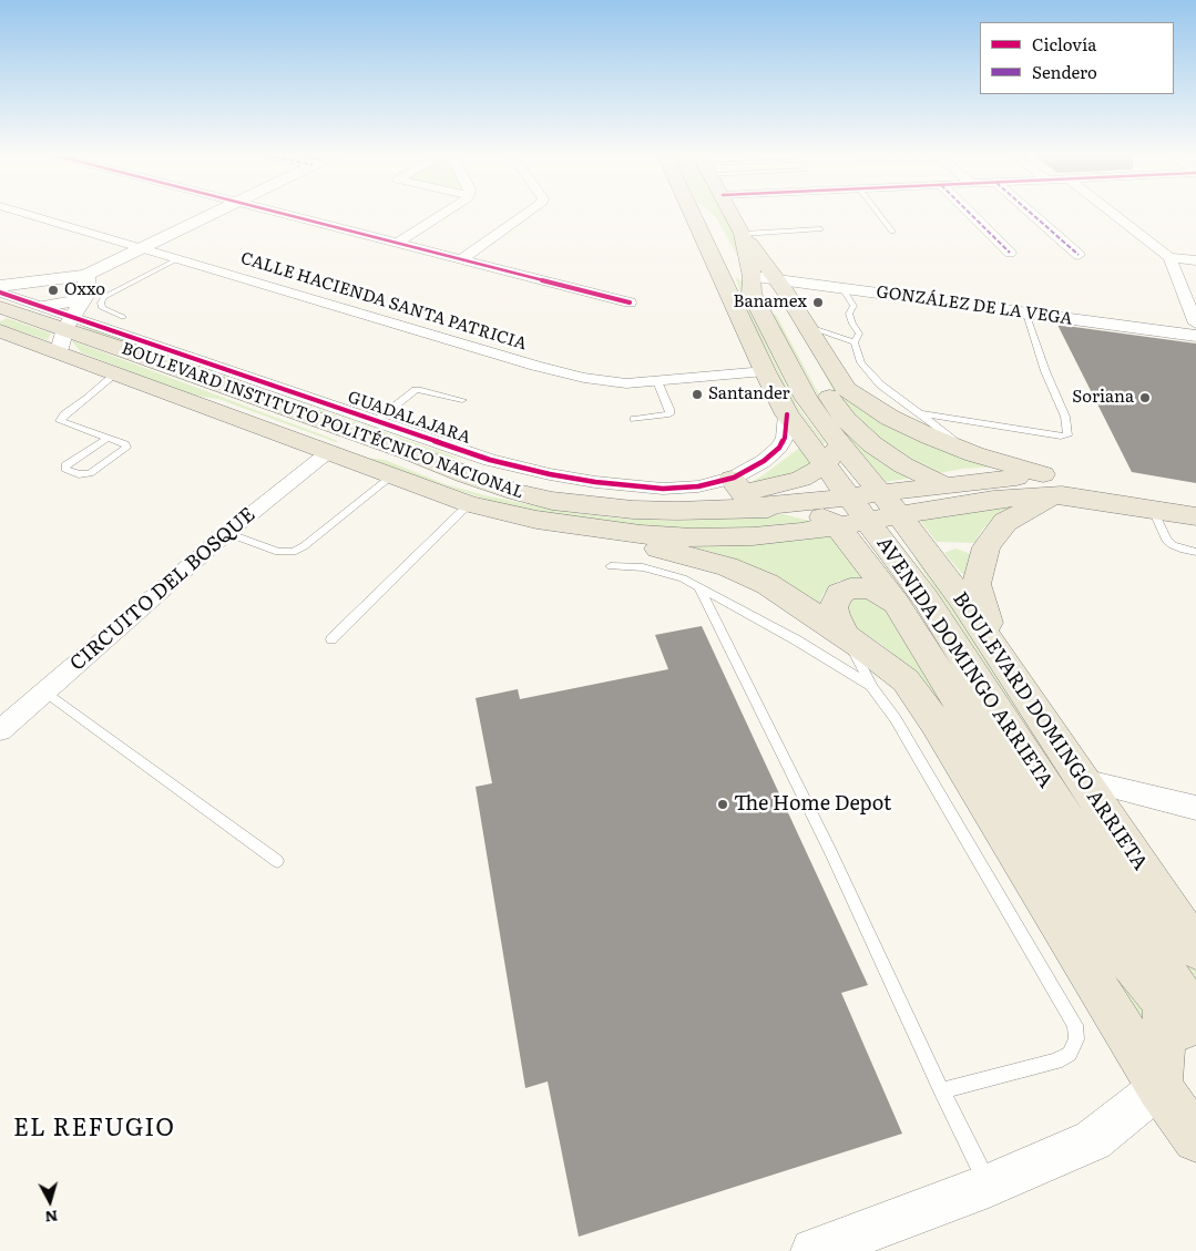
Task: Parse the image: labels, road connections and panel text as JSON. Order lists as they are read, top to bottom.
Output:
{
  "streets": {
    "main road": ["BOULEVARD INSTITUTO POLITÉCNICO NACIONAL", "AVENIDA DOMINGO ARRIETA", "BOULEVARD DOMINGO ARRIETA"],
    "street": [
      "CALLE HACIENDA SANTA PATRICIA",
      "GONZÁLEZ DE LA VEGA",
      "GUADALAJARA",
      "CIRCUITO DEL BOSQUE"
    ]
  },
  "crossings": [
    ["CALLE HACIENDA SANTA PATRICIA", "AVENIDA DOMINGO ARRIETA"],
    ["GUADALAJARA", "BOULEVARD INSTITUTO POLITÉCNICO NACIONAL"],
    ["GUADALAJARA", "AVENIDA DOMINGO ARRIETA"],
    ["BOULEVARD INSTITUTO POLITÉCNICO NACIONAL", "CIRCUITO DEL BOSQUE"],
    ["BOULEVARD INSTITUTO POLITÉCNICO NACIONAL", "AVENIDA DOMINGO ARRIETA"],
    ["BOULEVARD INSTITUTO POLITÉCNICO NACIONAL", "BOULEVARD DOMINGO ARRIETA"],
    ["AVENIDA DOMINGO ARRIETA", "BOULEVARD DOMINGO ARRIETA"]
  ],
  "districts": ["EL REFUGIO"],
  "places": [
    "Oxxo",
    "Banamex",
    "Santander",
    "Soriana",
    "The Home Depot"
  ],
  "legend": ["Ciclovía", "Sendero"],
  "north": "bottom"
}
